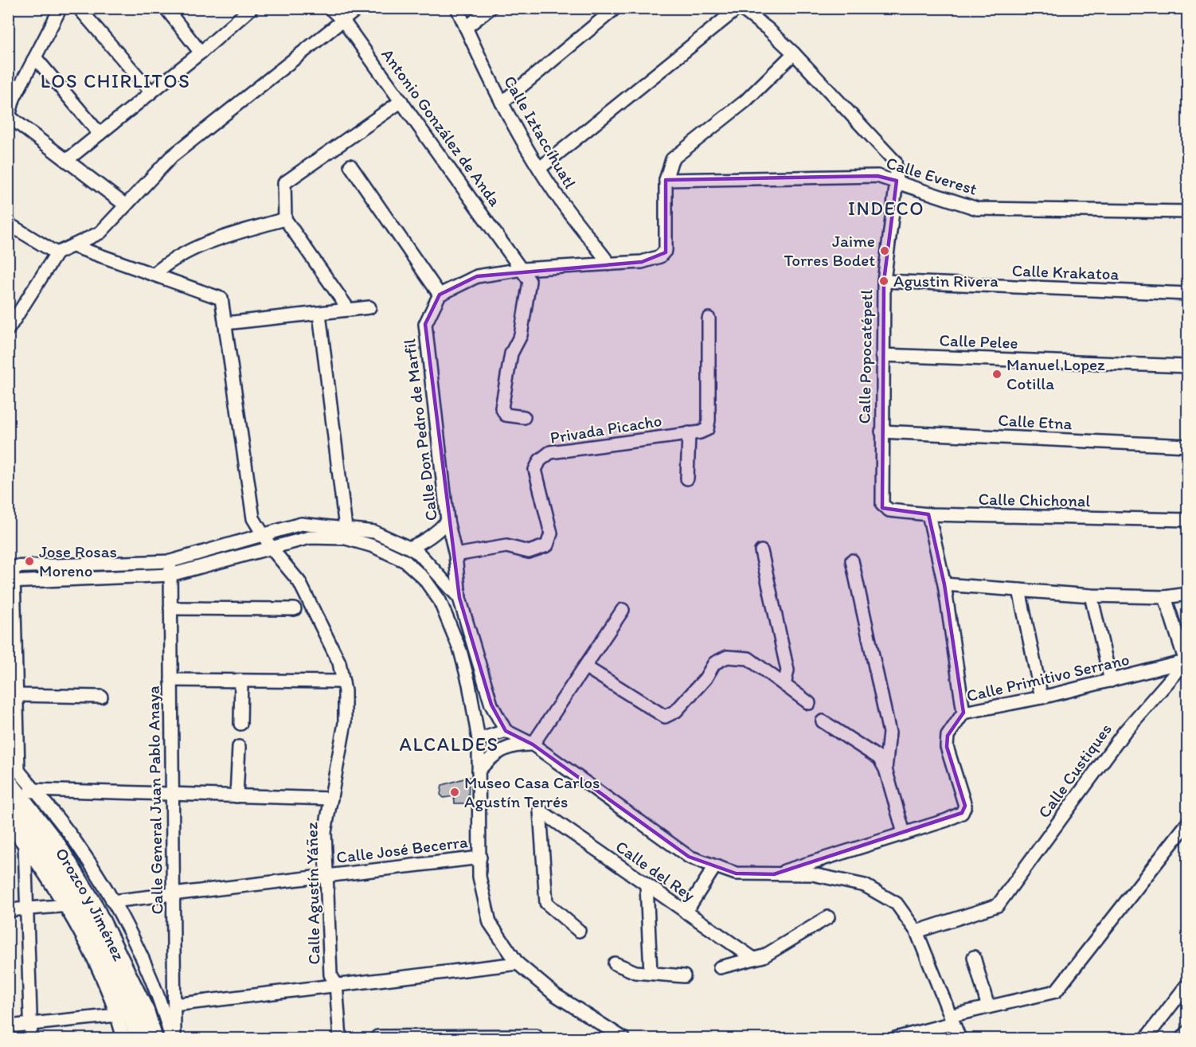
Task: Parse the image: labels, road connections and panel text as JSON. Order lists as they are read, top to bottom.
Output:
{
  "streets": {
    "highway": ["Orozco y Jiménez"],
    "street": [
      "Antonio González de Anda",
      "Calle Iztaccíhuatl",
      "Calle Everest",
      "Calle Krakatoa",
      "Calle Pelee",
      "Calle Popocatépetl",
      "Calle Etna",
      "Privada Picacho",
      "Calle Don Pedro de Marfil",
      "Calle Chichonal",
      "Calle Primitivo Serrano",
      "Calle Custiques",
      "Calle General Juan Pablo Anaya",
      "Calle José Becerra",
      "Calle del Rey",
      "Calle Agustín Yáñez"
    ]
  },
  "crossings": [
    ["Calle Everest", "Calle Popocatépetl"],
    ["Calle Krakatoa", "Calle Popocatépetl"],
    ["Calle Pelee", "Calle Popocatépetl"],
    ["Calle Popocatépetl", "Calle Etna"],
    ["Calle Popocatépetl", "Calle Chichonal"],
    ["Privada Picacho", "Calle Don Pedro de Marfil"],
    ["Calle Primitivo Serrano", "Calle Custiques"],
    ["Calle General Juan Pablo Anaya", "Calle José Becerra"],
    ["Calle José Becerra", "Calle Agustín Yáñez"]
  ],
  "districts": ["LOS CHIRLITOS", "INDECO", "ALCALDES"],
  "places": [
    "Jaime Torres Bodet",
    "Agustin Rivera",
    "Manuel Lopez Cotilla",
    "Jose Rosas Moreno",
    "Museo Casa Carlos Agustín Terrés"
  ]
}
